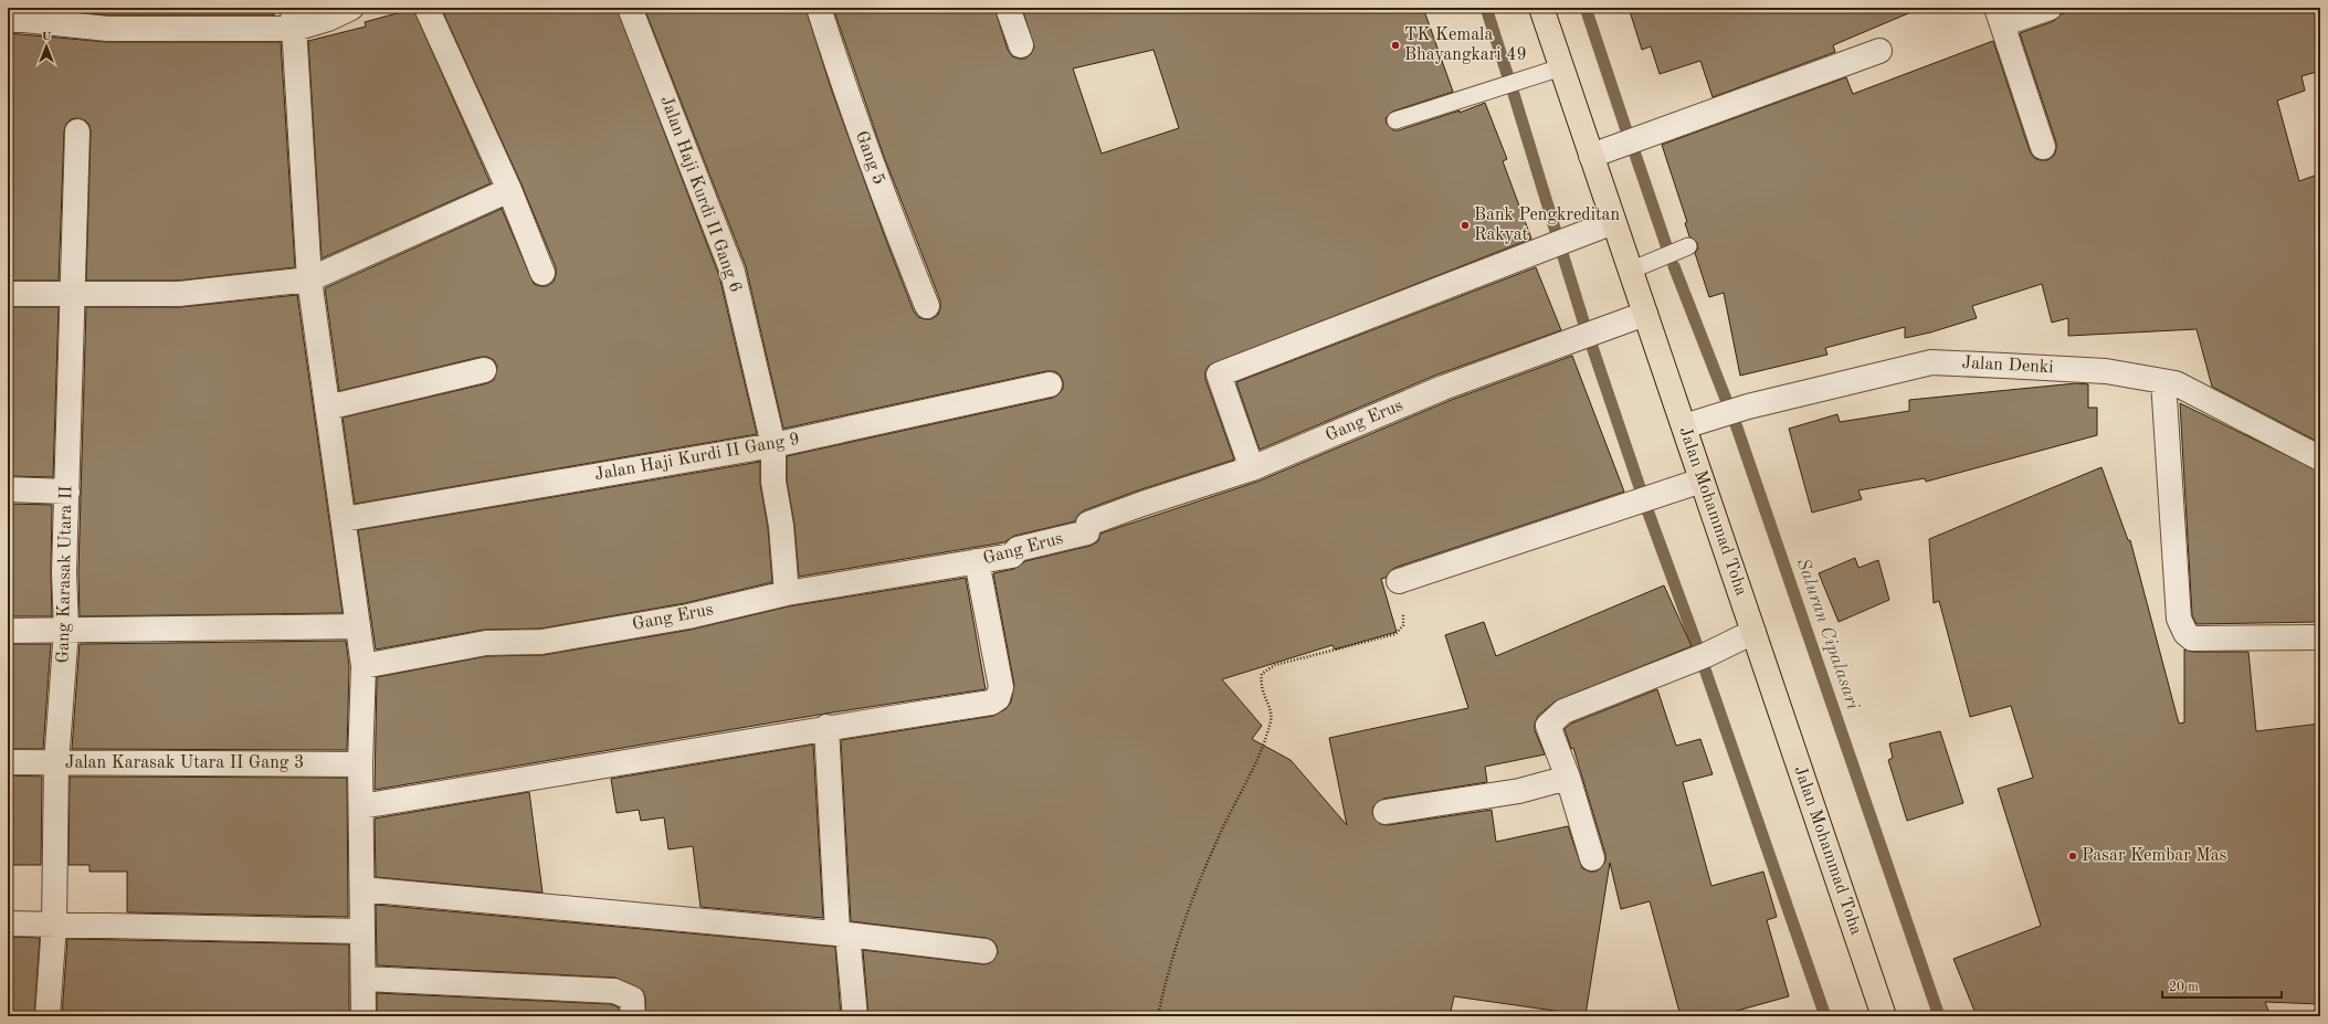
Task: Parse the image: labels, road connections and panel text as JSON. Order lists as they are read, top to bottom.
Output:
{
  "streets": {
    "main road": ["Jalan Mohammad Toha"],
    "street": [
      "Gang 5",
      "Jalan Haji Kurdi II Gang 6",
      "Jalan Denki",
      "Gang Erus",
      "Jalan Haji Kurdi II Gang 9",
      "Gang Karasak Utara II",
      "Jalan Karasak Utara II Gang 3"
    ]
  },
  "crossings": [
    ["Jalan Haji Kurdi II Gang 6", "Gang Erus"],
    ["Jalan Haji Kurdi II Gang 6", "Jalan Haji Kurdi II Gang 9"],
    ["Jalan Denki", "Jalan Mohammad Toha"],
    ["Gang Erus", "Jalan Mohammad Toha"],
    ["Gang Karasak Utara II", "Jalan Karasak Utara II Gang 3"]
  ],
  "water": ["Saluran Cipalasari"],
  "places": ["TK Kemala Bhayangkari 49", "Bank Pengkreditan Rakyat", "Pasar Kembar Mas"],
  "scale_bar": "20 m",
  "north": "top"
}
